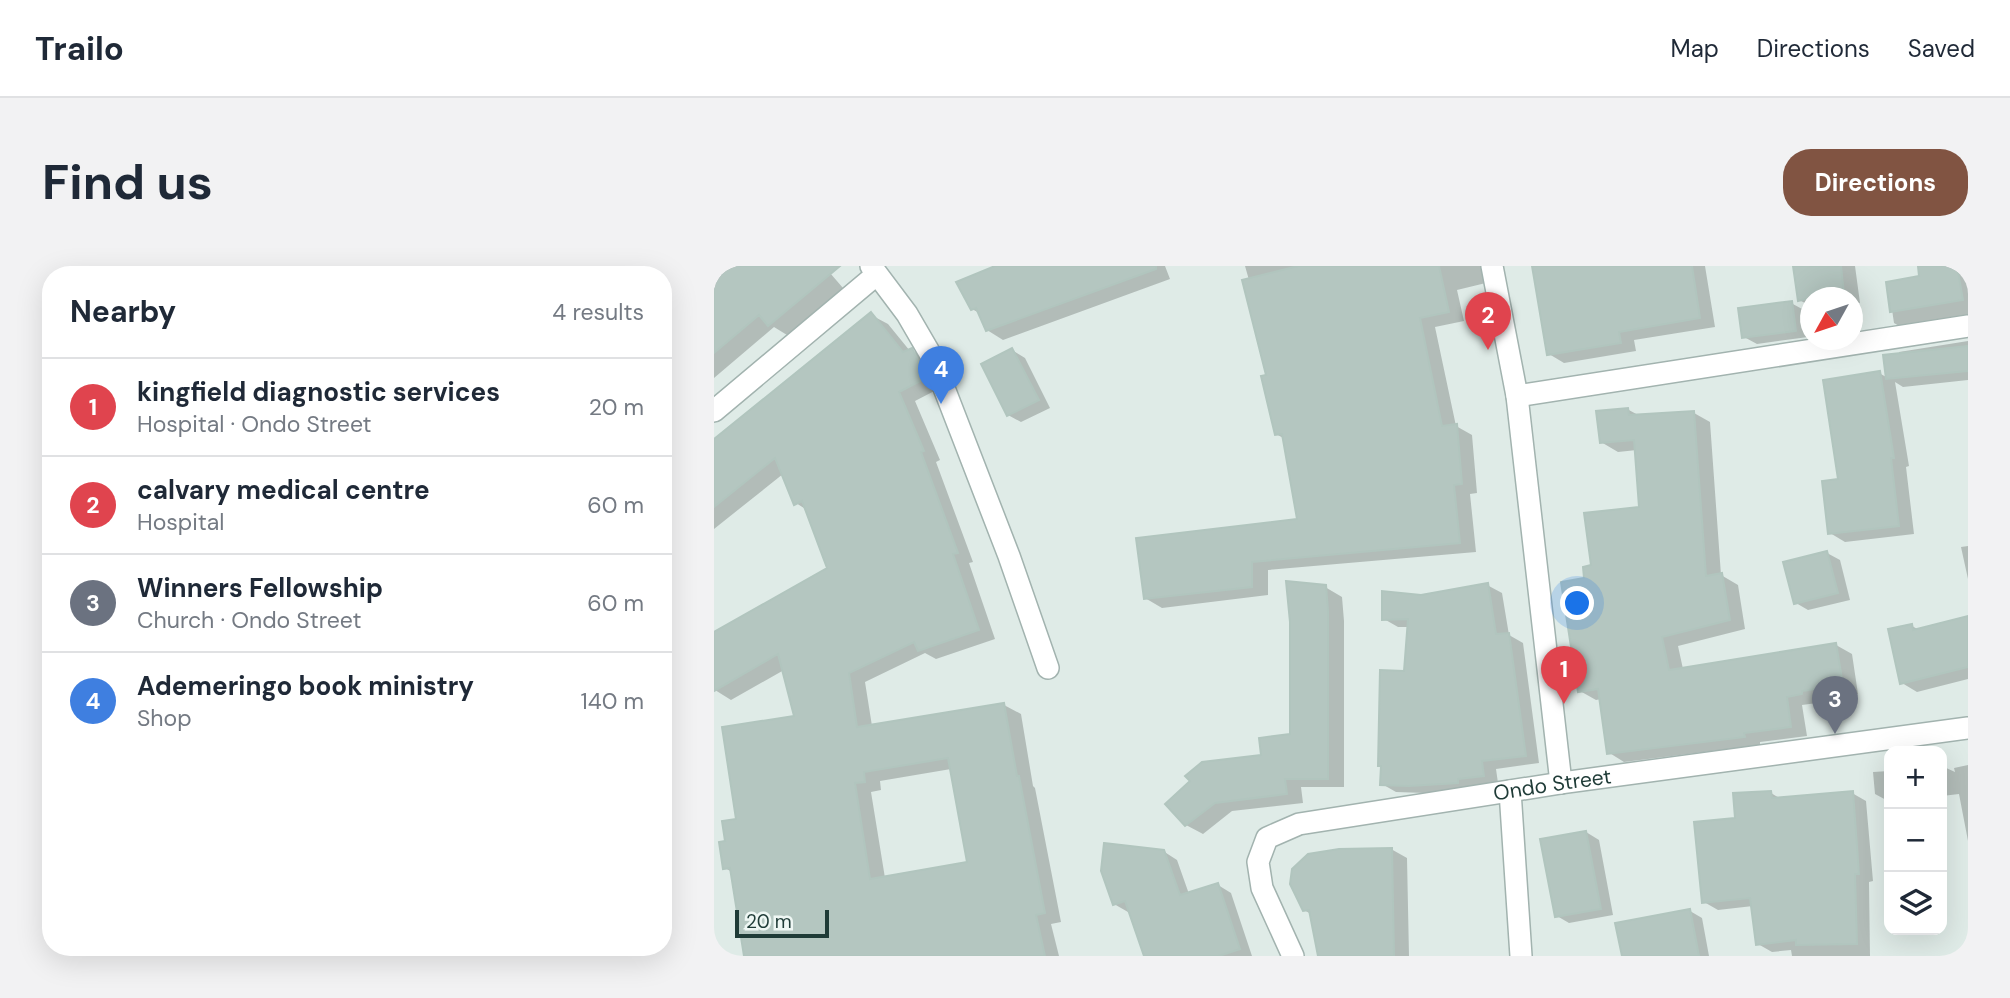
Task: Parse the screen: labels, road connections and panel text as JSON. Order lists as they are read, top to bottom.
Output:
{
  "streets": {
    "street": ["Ondo Street"]
  },
  "scale_bar": "20 m",
  "north": "bottom left",
  "page": {
    "header": "Trailo",
    "nav": ["Map", "Directions", "Saved"],
    "buttons": "Directions",
    "title": "Find us",
    "heading": ["Nearby", "4 results"],
    "pins": [
      "2",
      "4",
      "1",
      "3"
    ],
    "list": [
      {
        "mark": "1",
        "name": "kingfield diagnostic services",
        "note": "Hospital · Ondo Street",
        "value": "20 m"
      },
      {
        "mark": "2",
        "name": "calvary medical centre",
        "note": "Hospital",
        "value": "60 m"
      },
      {
        "mark": "3",
        "name": "Winners Fellowship",
        "note": "Church · Ondo Street",
        "value": "60 m"
      },
      {
        "mark": "4",
        "name": "Ademeringo book ministry",
        "note": "Shop",
        "value": "140 m"
      }
    ],
    "map_buttons": ["+", "−"],
    "scale": "20 m"
  }
}
